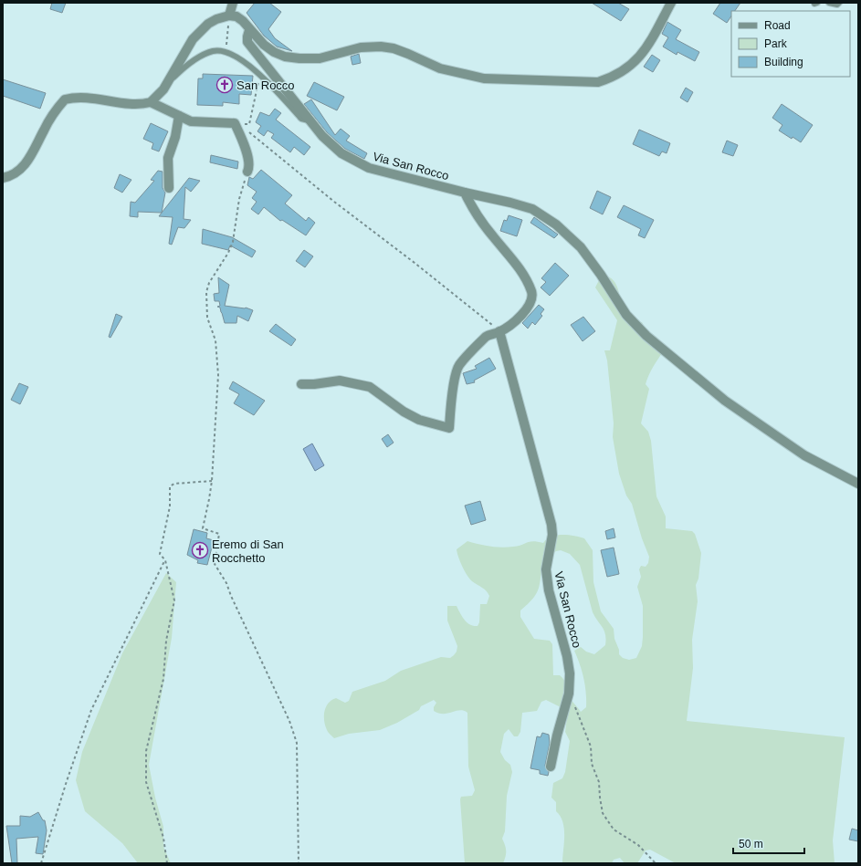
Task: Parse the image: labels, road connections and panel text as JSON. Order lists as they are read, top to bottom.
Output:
{
  "streets": {
    "street": ["Via San Rocco"]
  },
  "places": {
    "church": ["San Rocco", "Eremo di San Rocchetto"]
  },
  "legend": ["Road", "Park", "Building"],
  "scale_bar": "50 m"
}
